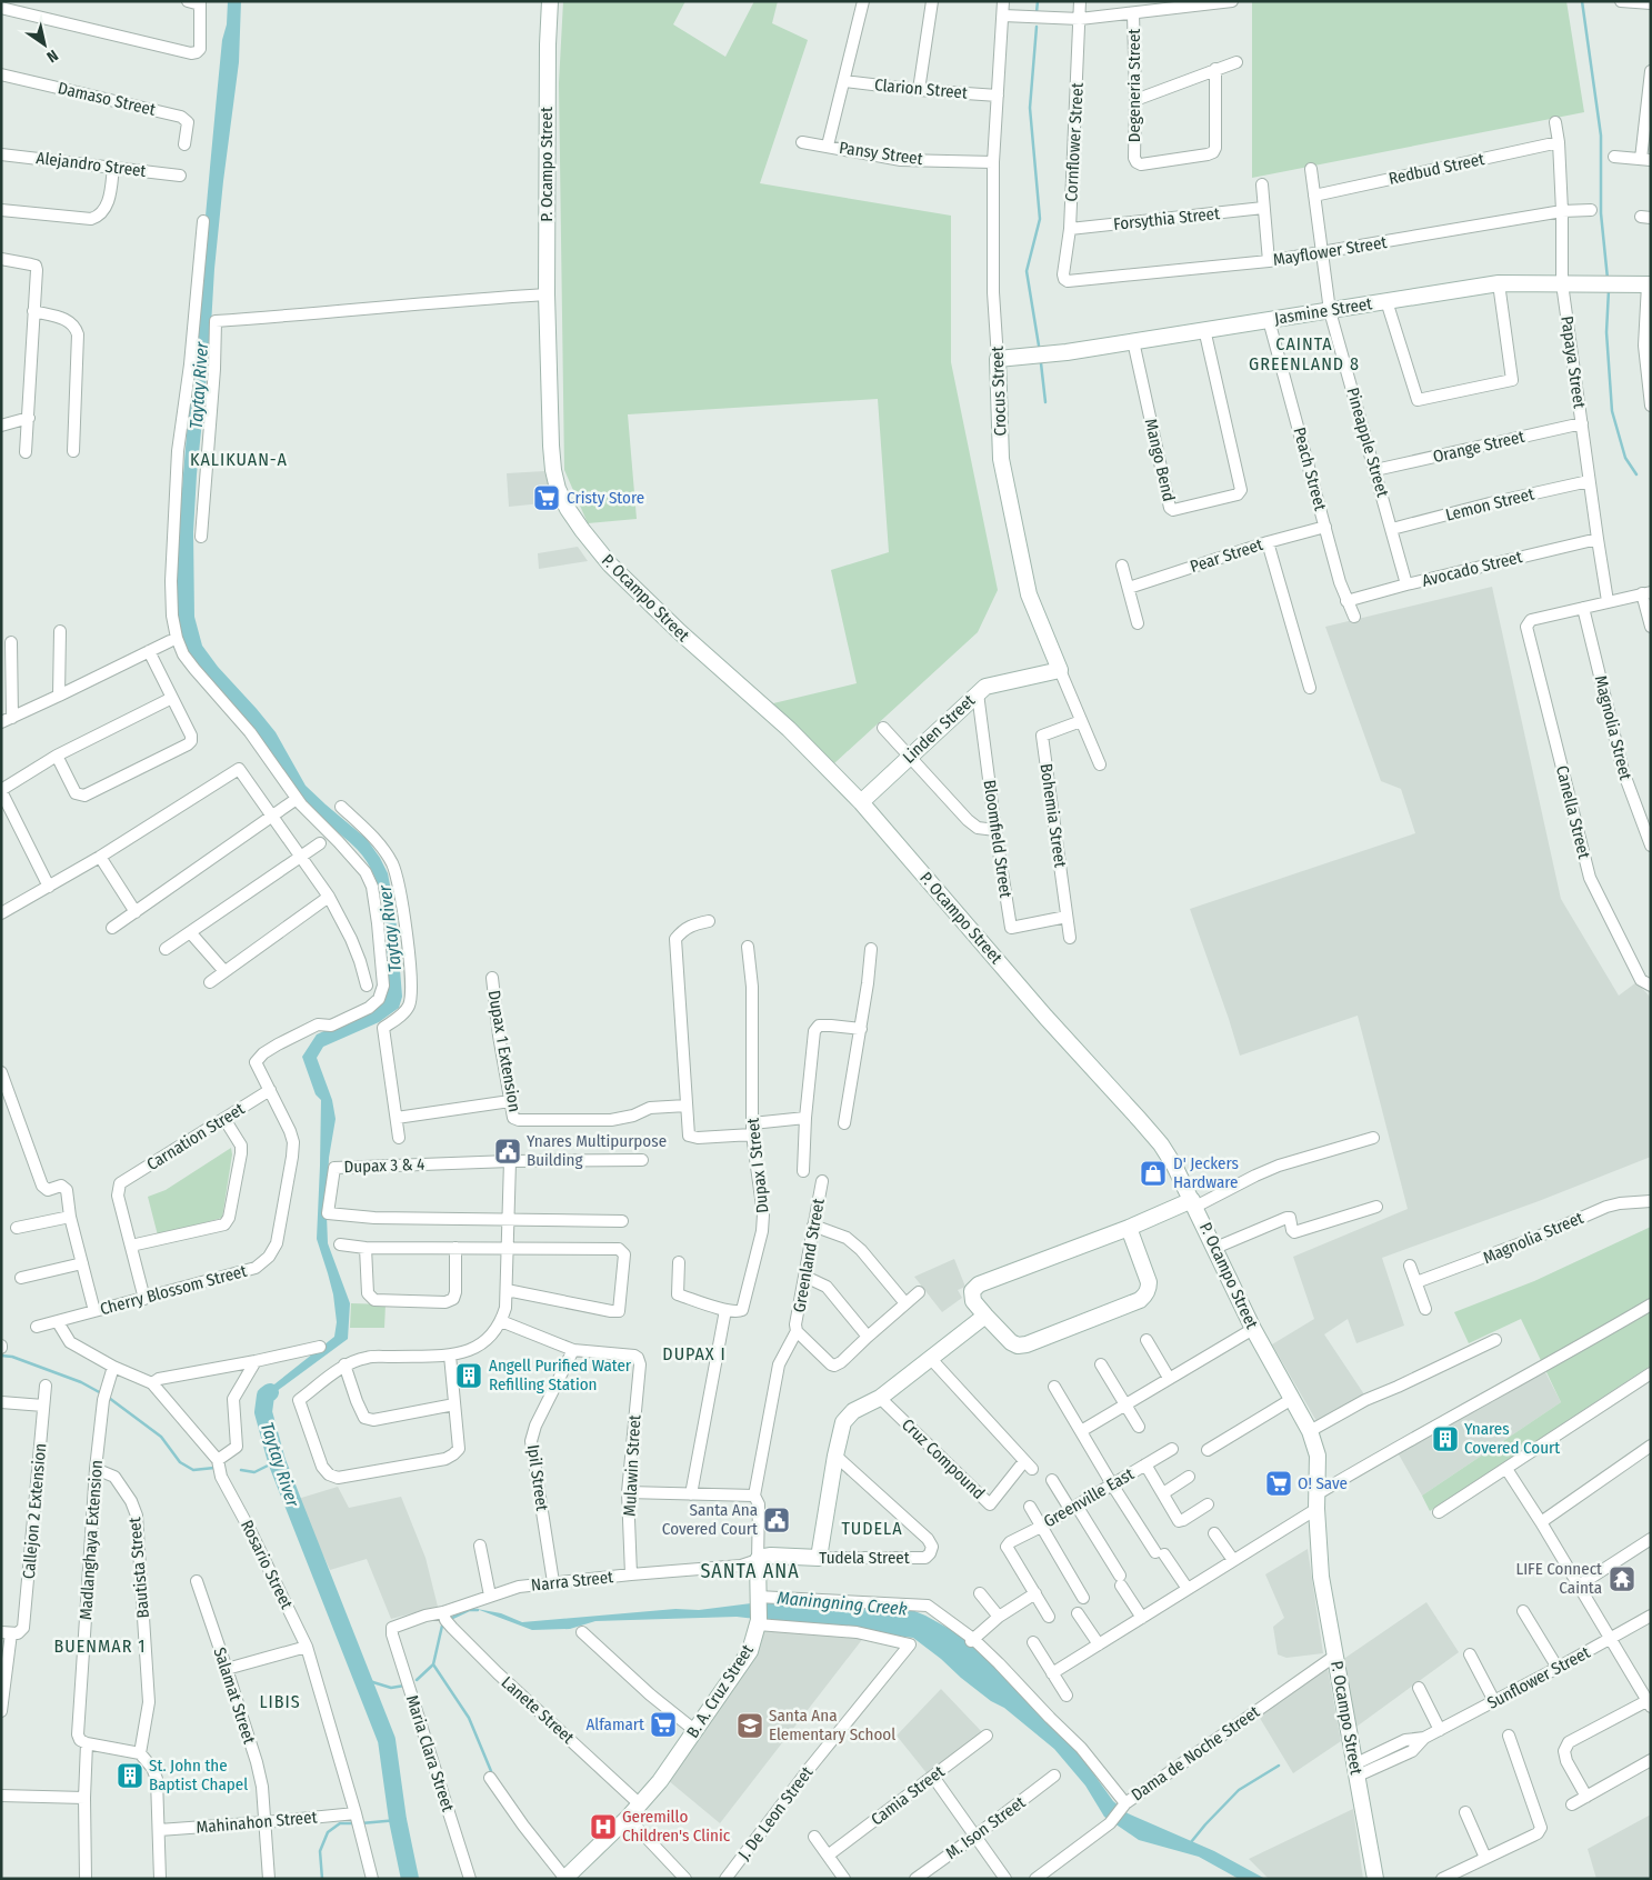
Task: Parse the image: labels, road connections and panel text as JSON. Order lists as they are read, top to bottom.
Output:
{
  "streets": {
    "street": [
      "Degeneria Street",
      "Clarion Street",
      "Damaso Street",
      "Cornflower Street",
      "Pansy Street",
      "Alejandro Street",
      "P. Ocampo Street",
      "Redbud Street",
      "Forsythia Street",
      "Mayflower Street",
      "Jasmine Street",
      "Papaya Street",
      "Crocus Street",
      "Pineapple Street",
      "Orange Street",
      "Mango Bend",
      "Peach Street",
      "Lemon Street",
      "Pear Street",
      "Avocado Street",
      "Magnolia Street",
      "Linden Street",
      "Canella Street",
      "Bohemia Street",
      "Bloomfield Street",
      "Dupax 1 Extension",
      "Carnation Street",
      "Dupax 3 & 4",
      "Dupax I Street",
      "Greenland Street",
      "Cherry Blossom Street",
      "Cruz Compound",
      "Mulawin Street",
      "Ipil Street",
      "Greenville East",
      "Callejon 2 Extension",
      "Madlanghaya Extension",
      "Tudela Street",
      "Rosario Street",
      "Bautista Street",
      "Narra Street",
      "Sunflower Street",
      "B. A. Cruz Street",
      "Salamat Street",
      "Lanete Street",
      "Maria Clara Street",
      "Dama de Noche Street",
      "Camia Street",
      "J. De Leon Street",
      "Mahinahon Street",
      "M. Ison Street"
    ]
  },
  "crossings": [
    ["Clarion Street", "Crocus Street"],
    ["Cornflower Street", "Forsythia Street"],
    ["Cornflower Street", "Mayflower Street"],
    ["Pansy Street", "Crocus Street"],
    ["P. Ocampo Street", "Linden Street"],
    ["P. Ocampo Street", "Sunflower Street"],
    ["P. Ocampo Street", "Dama de Noche Street"],
    ["Redbud Street", "Papaya Street"],
    ["Redbud Street", "Pineapple Street"],
    ["Mayflower Street", "Papaya Street"],
    ["Mayflower Street", "Pineapple Street"],
    ["Jasmine Street", "Papaya Street"],
    ["Jasmine Street", "Crocus Street"],
    ["Jasmine Street", "Pineapple Street"],
    ["Jasmine Street", "Mango Bend"],
    ["Jasmine Street", "Peach Street"],
    ["Papaya Street", "Orange Street"],
    ["Papaya Street", "Lemon Street"],
    ["Papaya Street", "Avocado Street"],
    ["Crocus Street", "Linden Street"],
    ["Crocus Street", "Bohemia Street"],
    ["Pineapple Street", "Orange Street"],
    ["Pineapple Street", "Lemon Street"],
    ["Pineapple Street", "Avocado Street"],
    ["Peach Street", "Pear Street"],
    ["Peach Street", "Avocado Street"],
    ["Magnolia Street", "Canella Street"],
    ["Linden Street", "Bloomfield Street"],
    ["Bohemia Street", "Bloomfield Street"],
    ["Carnation Street", "Cherry Blossom Street"],
    ["Greenland Street", "B. A. Cruz Street"],
    ["Cherry Blossom Street", "Rosario Street"],
    ["Mulawin Street", "Ipil Street"],
    ["Mulawin Street", "Narra Street"],
    ["Ipil Street", "Narra Street"],
    ["Madlanghaya Extension", "Rosario Street"],
    ["Madlanghaya Extension", "Bautista Street"],
    ["Tudela Street", "Narra Street"],
    ["Tudela Street", "B. A. Cruz Street"],
    ["Rosario Street", "Mahinahon Street"],
    ["Narra Street", "B. A. Cruz Street"],
    ["Narra Street", "Lanete Street"],
    ["Narra Street", "Maria Clara Street"],
    ["B. A. Cruz Street", "Lanete Street"],
    ["B. A. Cruz Street", "J. De Leon Street"],
    ["Salamat Street", "Mahinahon Street"]
  ],
  "districts": [
    "CAINTA GREENLAND 8",
    "KALIKUAN-A",
    "DUPAX I",
    "TUDELA",
    "SANTA ANA",
    "BUENMAR 1",
    "LIBIS"
  ],
  "water": ["Taytay River", "Maningning Creek"],
  "places": {
    "supermarket": ["Cristy Store", "O! Save", "Alfamart"],
    "public building": ["Ynares Multipurpose Building", "Santa Ana Covered Court"],
    "shop": ["D' Jeckers Hardware"],
    "building": ["Angell Purified Water Refilling Station", "Ynares Covered Court", "St. John the Baptist Chapel"],
    "temple": ["LIFE Connect Cainta"],
    "school or university": ["Santa Ana Elementary School"],
    "hospital": ["Geremillo Children's Clinic"]
  },
  "north": "bottom right"
}
